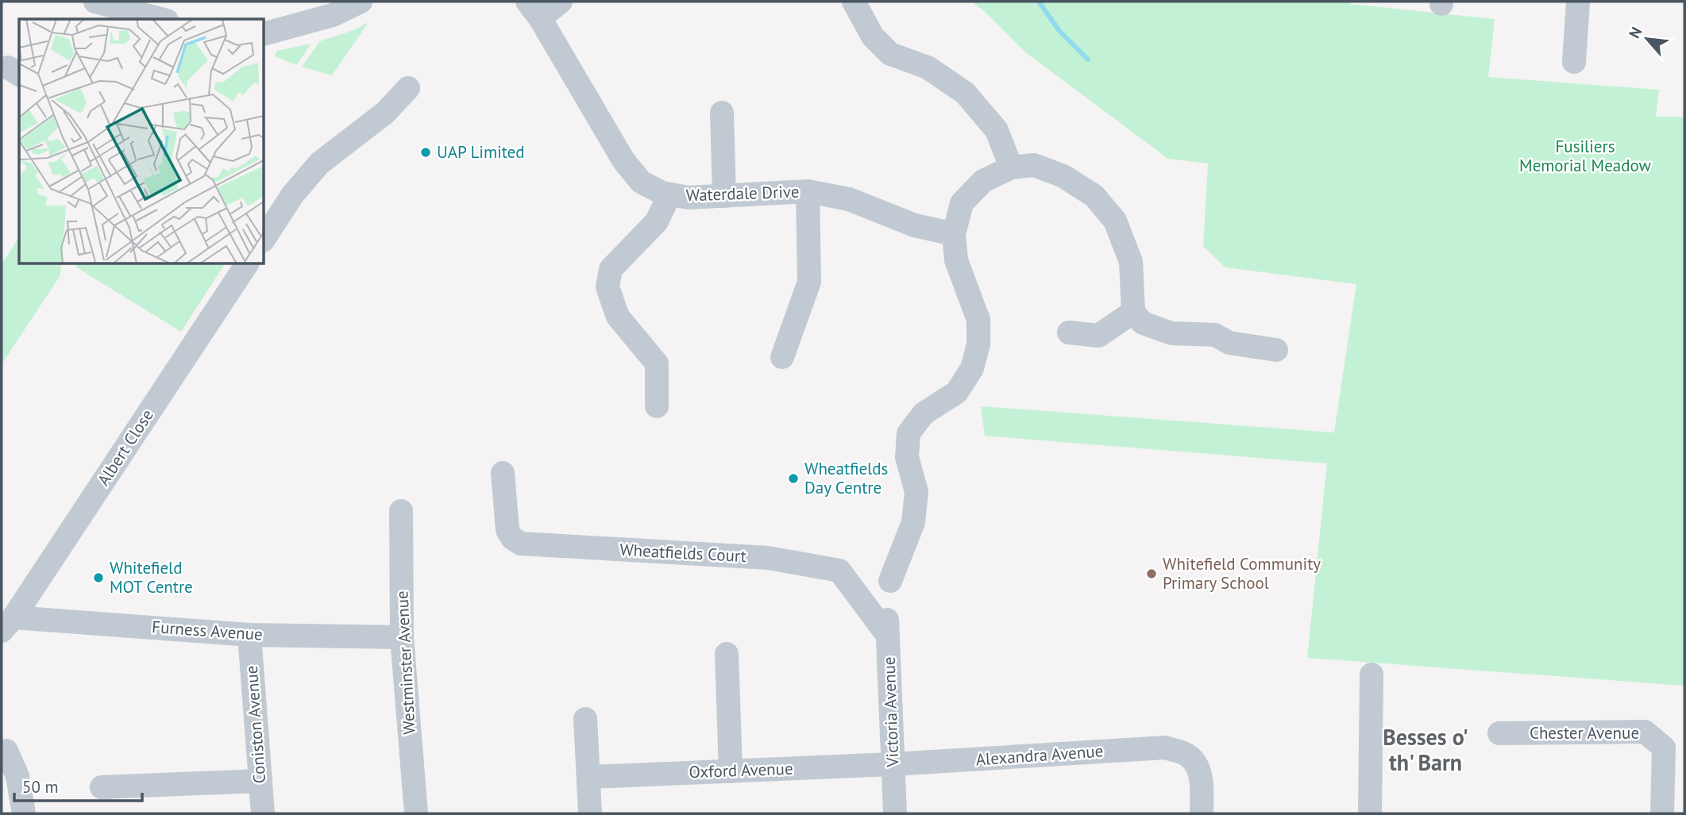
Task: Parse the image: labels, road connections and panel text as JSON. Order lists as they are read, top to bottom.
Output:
{
  "streets": {
    "street": [
      "Waterdale Drive",
      "Albert Close",
      "Wheatfields Court",
      "Furness Avenue",
      "Westminster Avenue",
      "Victoria Avenue",
      "Coniston Avenue",
      "Chester Avenue",
      "Alexandra Avenue",
      "Oxford Avenue"
    ]
  },
  "crossings": [
    ["Albert Close", "Furness Avenue"],
    ["Wheatfields Court", "Victoria Avenue"],
    ["Furness Avenue", "Westminster Avenue"],
    ["Furness Avenue", "Coniston Avenue"],
    ["Victoria Avenue", "Alexandra Avenue"],
    ["Victoria Avenue", "Oxford Avenue"],
    ["Alexandra Avenue", "Oxford Avenue"]
  ],
  "districts": ["Besses o' th' Barn"],
  "parks": ["Fusiliers Memorial Meadow"],
  "places": [
    "UAP Limited",
    "Wheatfields Day Centre",
    "Whitefield Community Primary School",
    "Whitefield MOT Centre"
  ],
  "scale_bar": "50 m",
  "north": "top left"
}
